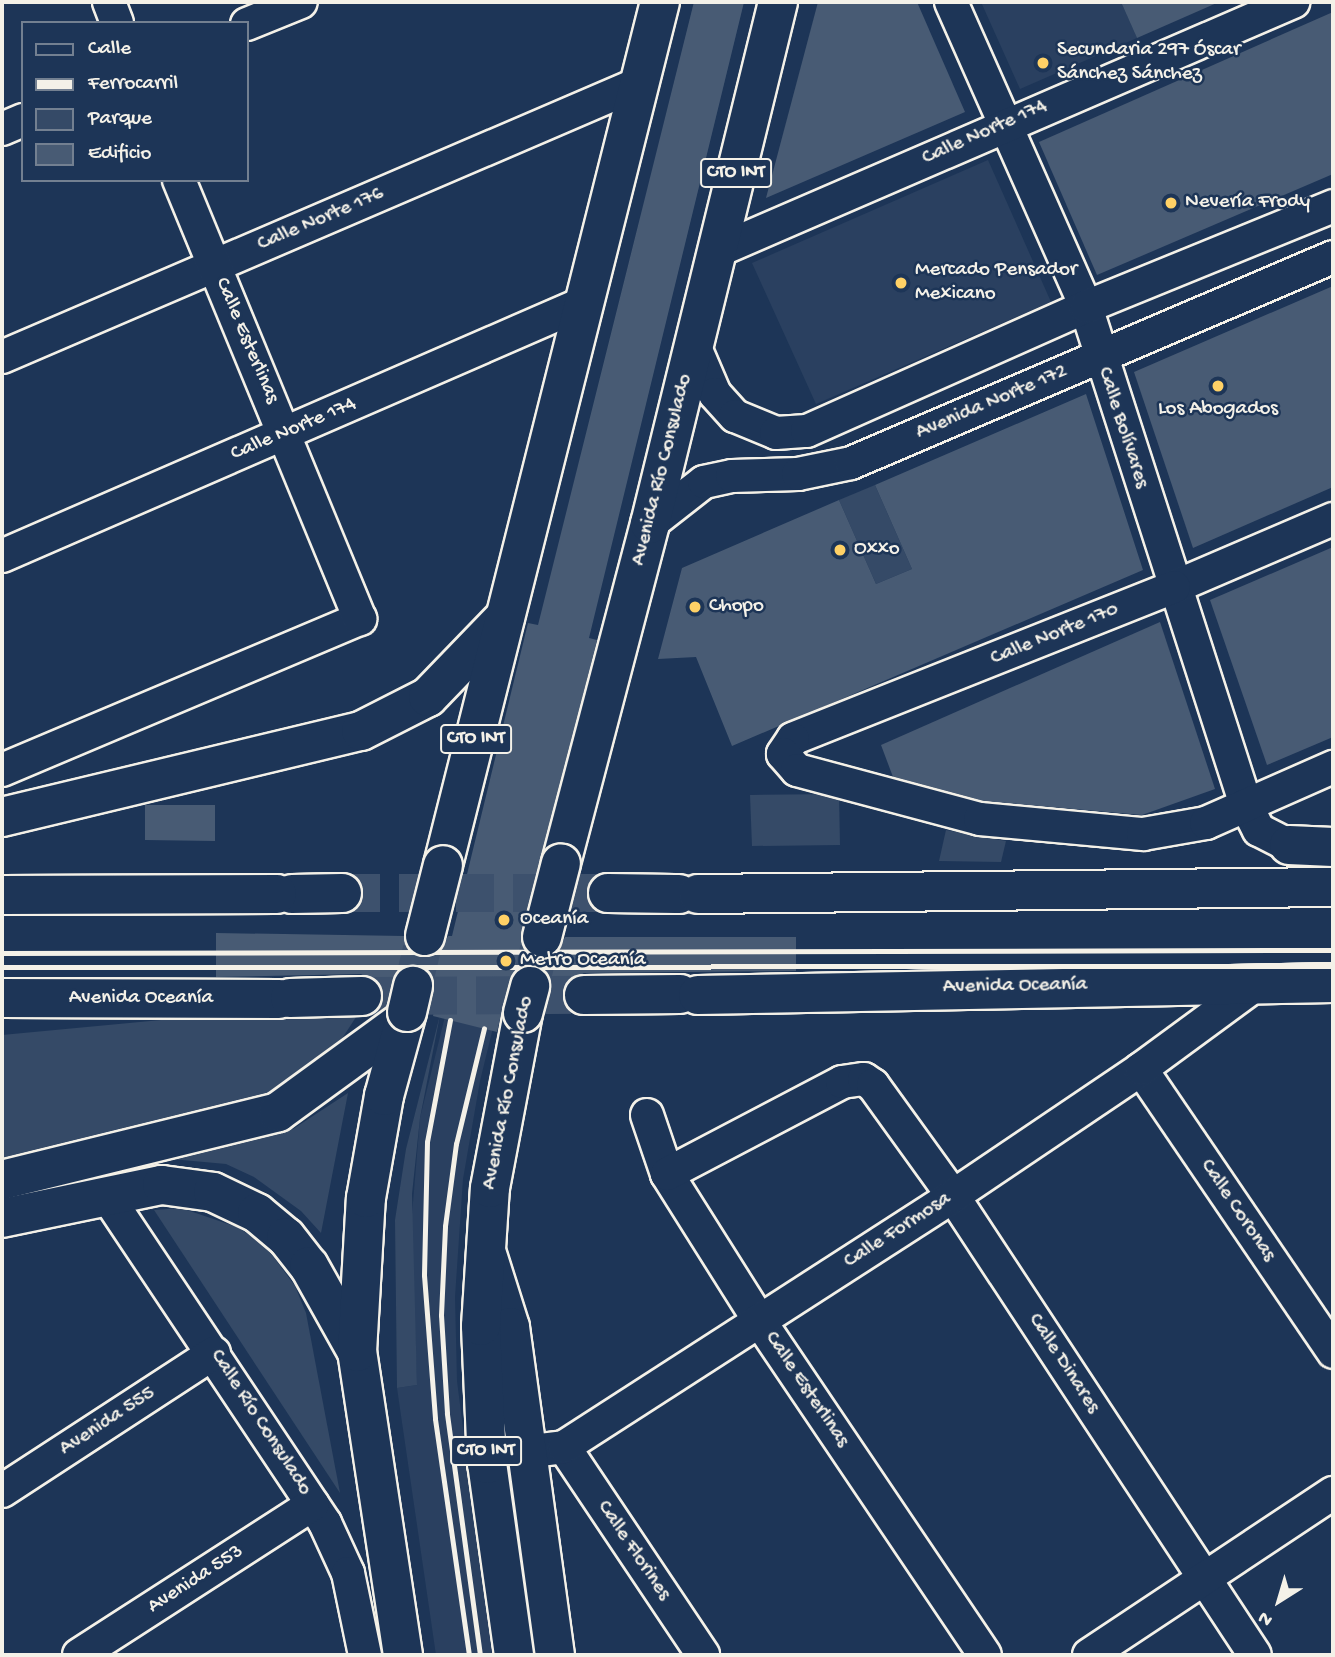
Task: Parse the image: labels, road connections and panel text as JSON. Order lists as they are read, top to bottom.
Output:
{
  "streets": {
    "main road": ["CTO INT", "Avenida Río Consulado", "Avenida Oceanía"],
    "street": [
      "Calle Norte 174",
      "Calle Norte 176",
      "Calle Esterlinas",
      "Avenida Norte 172",
      "Calle Bolívares",
      "Calle Norte 170",
      "Calle Coronas",
      "Calle Formosa",
      "Calle Dinares",
      "Avenida 555",
      "Calle Río Consulado",
      "Calle Florines",
      "Avenida 553"
    ]
  },
  "crossings": [
    ["Calle Norte 174", "CTO INT"],
    ["Calle Norte 174", "Calle Esterlinas"],
    ["Calle Norte 174", "Calle Bolívares"],
    ["Calle Norte 174", "Avenida Río Consulado"],
    ["CTO INT", "Calle Norte 176"],
    ["CTO INT", "Avenida Río Consulado"],
    ["Calle Norte 176", "Calle Esterlinas"],
    ["Calle Esterlinas", "Calle Formosa"],
    ["Calle Esterlinas", "Calle Dinares"],
    ["Avenida Norte 172", "Calle Bolívares"],
    ["Avenida Norte 172", "Avenida Río Consulado"],
    ["Calle Bolívares", "Calle Norte 170"],
    ["Avenida Río Consulado", "Calle Formosa"],
    ["Avenida Oceanía", "Calle Formosa"],
    ["Calle Coronas", "Calle Formosa"],
    ["Calle Formosa", "Calle Dinares"],
    ["Calle Formosa", "Calle Florines"],
    ["Avenida 555", "Calle Río Consulado"],
    ["Calle Río Consulado", "Avenida 553"]
  ],
  "places": [
    "Secundaria 297 Óscar Sánchez Sánchez",
    "Nevería Frody",
    "Mercado Pensador Mexicano",
    "Los Abogados",
    "Oxxo",
    "Chopo",
    "Oceanía",
    "Metro Oceanía"
  ],
  "legend": [
    "Calle",
    "Ferrocarril",
    "Parque",
    "Edificio"
  ],
  "north": "bottom left"
}
